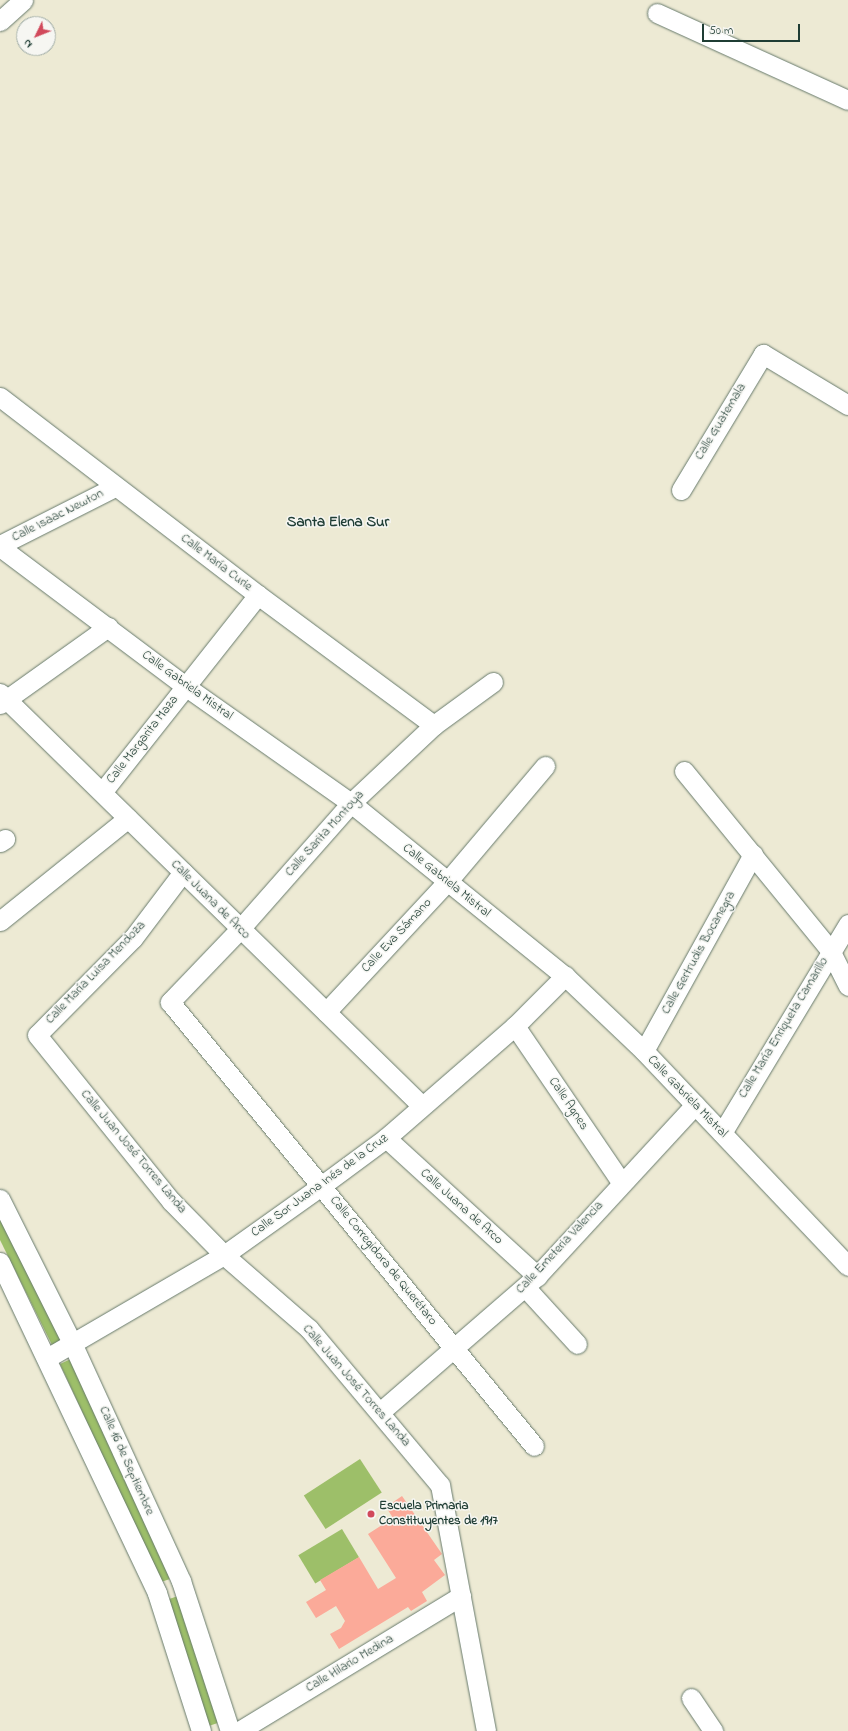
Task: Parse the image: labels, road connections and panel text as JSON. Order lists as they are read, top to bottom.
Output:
{
  "streets": {
    "street": [
      "Calle Guatemala",
      "Calle Isaac Newton",
      "Calle María Curie",
      "Calle Gabriela Mistral",
      "Calle Margarita Maza",
      "Calle Sarita Montoya",
      "Calle Juana de Arco",
      "Calle Eva Sámano",
      "Calle Gertrudis Bocanegra",
      "Calle María Luisa Mendoza",
      "Calle María Enriqueta Camarillo",
      "Calle Agnes",
      "Calle Juan José Torres Landa",
      "Calle Sor Juana Inés de la Cruz",
      "Calle Emeteria Valencia",
      "Calle Corregidora de Querétaro",
      "Calle 16 de Septiembre",
      "Calle Hilario Medina"
    ]
  },
  "crossings": [
    ["Calle Isaac Newton", "Calle María Curie"],
    ["Calle Isaac Newton", "Calle Gabriela Mistral"],
    ["Calle María Curie", "Calle Margarita Maza"],
    ["Calle María Curie", "Calle Sarita Montoya"],
    ["Calle Gabriela Mistral", "Calle Margarita Maza"],
    ["Calle Gabriela Mistral", "Calle Sarita Montoya"],
    ["Calle Gabriela Mistral", "Calle Eva Sámano"],
    ["Calle Gabriela Mistral", "Calle Gertrudis Bocanegra"],
    ["Calle Gabriela Mistral", "Calle María Enriqueta Camarillo"],
    ["Calle Gabriela Mistral", "Calle Sor Juana Inés de la Cruz"],
    ["Calle Gabriela Mistral", "Calle Emeteria Valencia"],
    ["Calle Margarita Maza", "Calle Juana de Arco"],
    ["Calle Sarita Montoya", "Calle Juana de Arco"],
    ["Calle Sarita Montoya", "Calle Corregidora de Querétaro"],
    ["Calle Juana de Arco", "Calle Eva Sámano"],
    ["Calle Juana de Arco", "Calle María Luisa Mendoza"],
    ["Calle Juana de Arco", "Calle Sor Juana Inés de la Cruz"],
    ["Calle Juana de Arco", "Calle Emeteria Valencia"],
    ["Calle María Luisa Mendoza", "Calle Juan José Torres Landa"],
    ["Calle Agnes", "Calle Sor Juana Inés de la Cruz"],
    ["Calle Agnes", "Calle Emeteria Valencia"],
    ["Calle Juan José Torres Landa", "Calle Sor Juana Inés de la Cruz"],
    ["Calle Juan José Torres Landa", "Calle Emeteria Valencia"],
    ["Calle Juan José Torres Landa", "Calle Hilario Medina"],
    ["Calle Sor Juana Inés de la Cruz", "Calle Corregidora de Querétaro"],
    ["Calle Sor Juana Inés de la Cruz", "Calle 16 de Septiembre"],
    ["Calle Emeteria Valencia", "Calle Corregidora de Querétaro"]
  ],
  "districts": ["Santa Elena Sur"],
  "places": ["Escuela Primaria Constituyentes de 1917"],
  "scale_bar": "50 m",
  "north": "bottom left"
}
